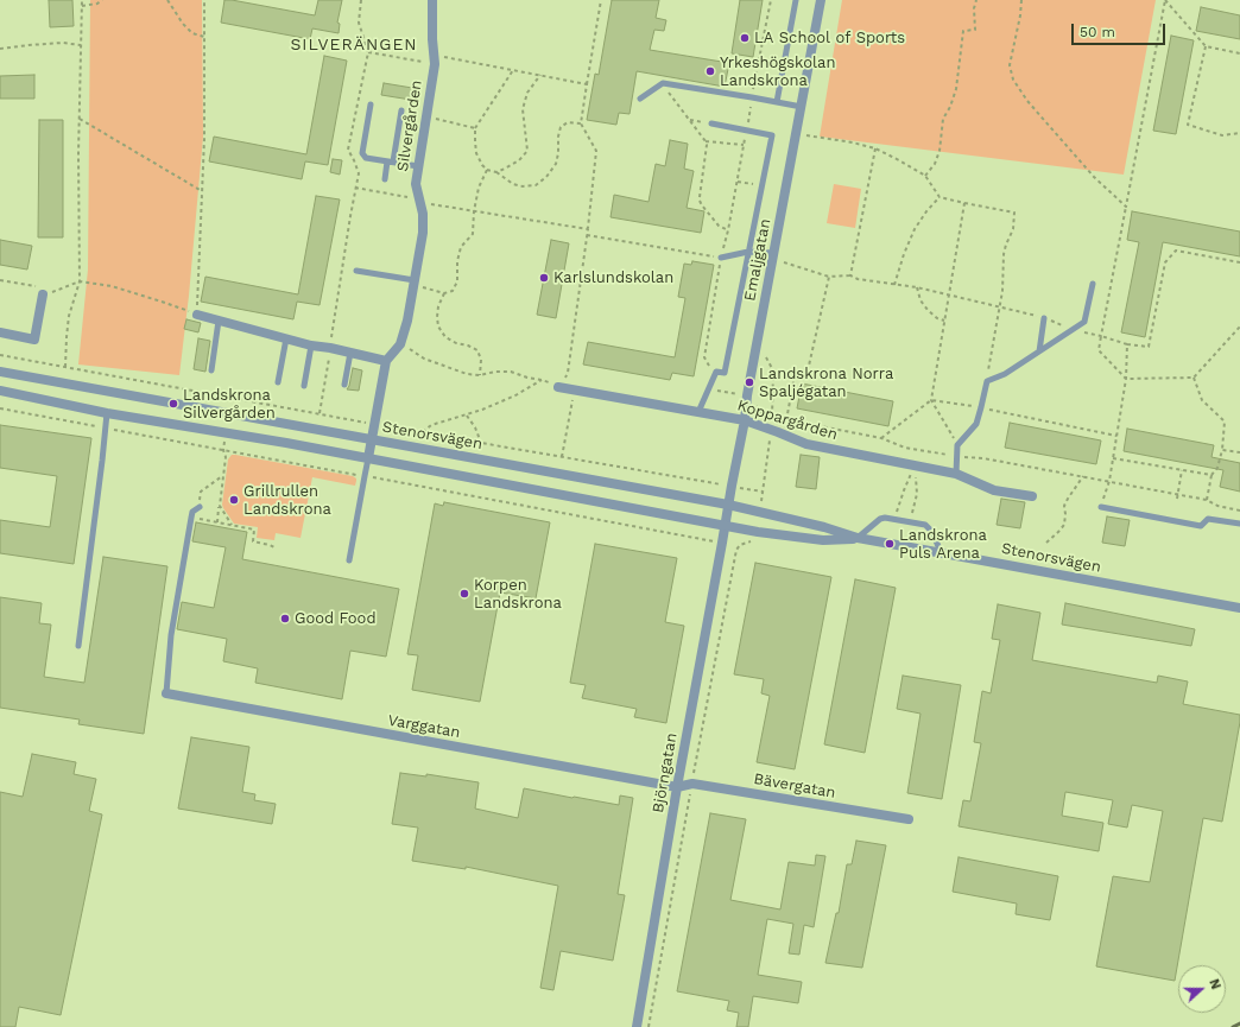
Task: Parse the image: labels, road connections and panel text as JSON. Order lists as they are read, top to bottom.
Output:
{
  "streets": {
    "street": [
      "Silvergården",
      "Emaljgatan",
      "Koppargården",
      "Stenorsvägen",
      "Varggatan",
      "Björngatan",
      "Bävergatan"
    ]
  },
  "crossings": [
    ["Emaljgatan", "Koppargården"],
    ["Emaljgatan", "Stenorsvägen"],
    ["Emaljgatan", "Björngatan"],
    ["Stenorsvägen", "Björngatan"],
    ["Varggatan", "Björngatan"],
    ["Varggatan", "Bävergatan"],
    ["Björngatan", "Bävergatan"]
  ],
  "districts": ["SILVERÄNGEN"],
  "places": [
    "LA School of Sports",
    "Yrkeshögskolan Landskrona",
    "Karlslundskolan",
    "Landskrona Norra Spaljégatan",
    "Landskrona Silvergården",
    "Grillrullen Landskrona",
    "Landskrona Puls Arena",
    "Korpen Landskrona",
    "Good Food"
  ],
  "scale_bar": "50 m",
  "north": "right"
}
